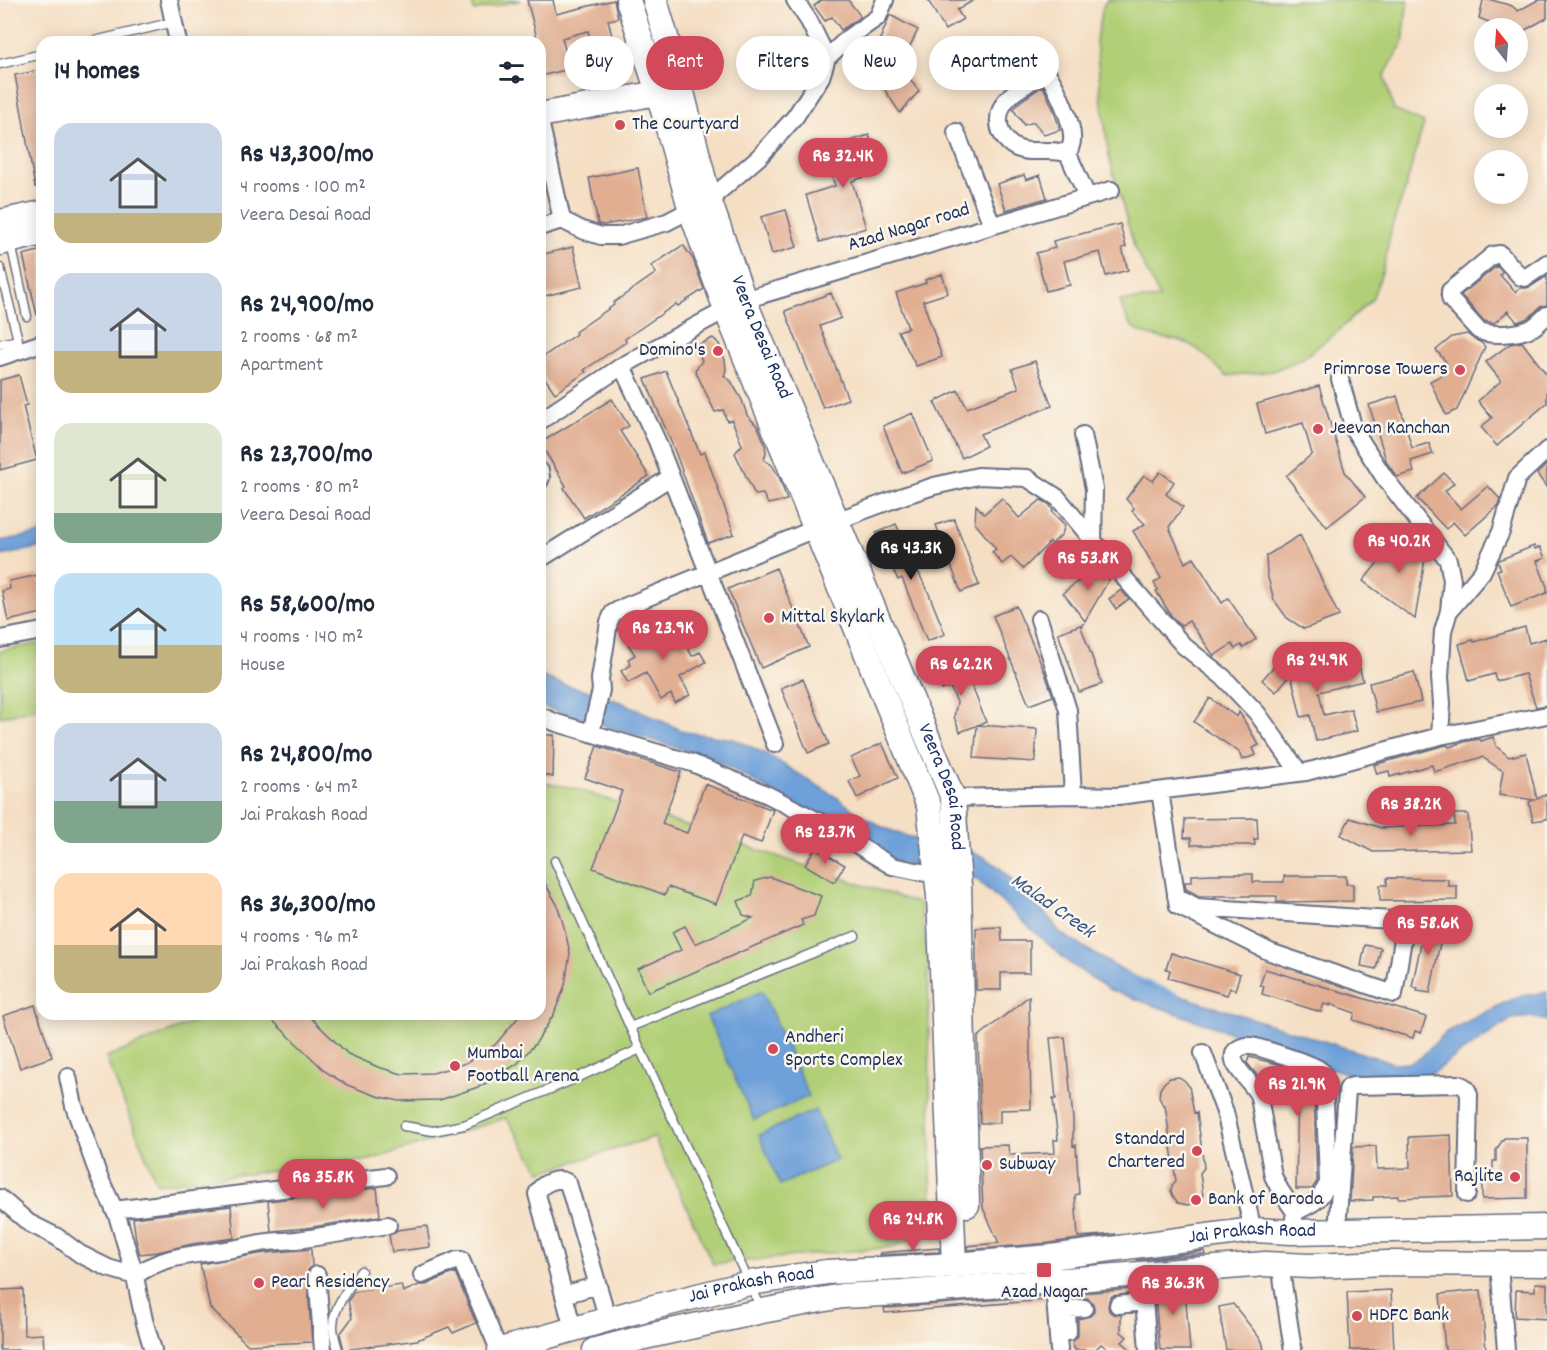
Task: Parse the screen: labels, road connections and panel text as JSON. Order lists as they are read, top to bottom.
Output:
{
  "streets": {
    "street": ["Azad Nagar road", "Veera Desai Road", "Jai Prakash Road"]
  },
  "crossings": [
    ["Azad Nagar road", "Veera Desai Road"],
    ["Veera Desai Road", "Jai Prakash Road"]
  ],
  "water": ["Malad Creek"],
  "places": {
    "other": [
      "The Courtyard",
      "Domino's",
      "Primrose Towers",
      "Jeevan Kanchan",
      "Mittal Skylark",
      "Andheri Sports Complex",
      "Mumbai Football Arena",
      "Standard Chartered",
      "Subway",
      "Rajlite",
      "Bank of Baroda",
      "Pearl Residency",
      "HDFC Bank"
    ],
    "transit": ["Azad Nagar"]
  },
  "north": "top",
  "page": {
    "map_buttons": ["+", "−"],
    "chip": [
      "Buy",
      "Rent",
      "Filters",
      "New",
      "Apartment"
    ],
    "heading": "14 homes",
    "list": [
      {
        "name": "Rs 43,300/mo",
        "note": "4 rooms · 100 m² · Veera Desai Road"
      },
      {
        "name": "Rs 24,900/mo",
        "note": "2 rooms · 68 m² · Apartment"
      },
      {
        "name": "Rs 23,700/mo",
        "note": "2 rooms · 80 m² · Veera Desai Road"
      },
      {
        "name": "Rs 58,600/mo",
        "note": "4 rooms · 140 m² · House"
      },
      {
        "name": "Rs 24,800/mo",
        "note": "2 rooms · 64 m² · Jai Prakash Road"
      },
      {
        "name": "Rs 36,300/mo",
        "note": "4 rooms · 96 m² · Jai Prakash Road"
      }
    ],
    "price": [
      "Rs 32.4K",
      "Rs 40.2K",
      "Rs 43.3K",
      "Rs 53.8K",
      "Rs 23.9K",
      "Rs 24.9K",
      "Rs 62.2K",
      "Rs 38.2K",
      "Rs 23.7K",
      "Rs 58.6K",
      "Rs 21.9K",
      "Rs 35.8K",
      "Rs 24.8K",
      "Rs 36.3K"
    ]
  }
}
